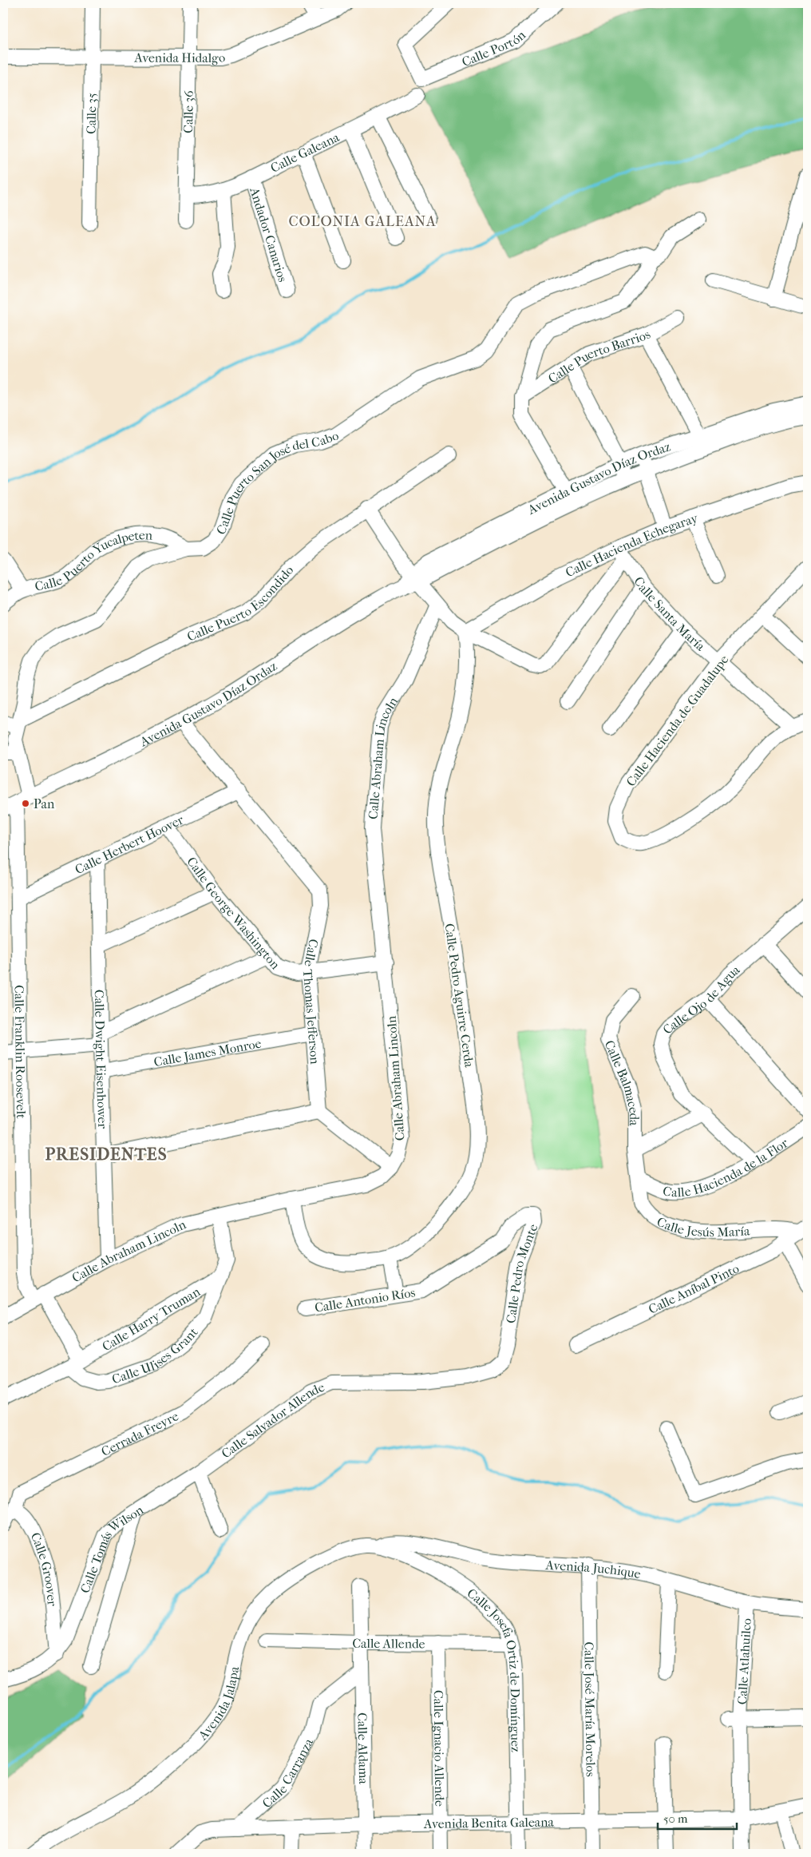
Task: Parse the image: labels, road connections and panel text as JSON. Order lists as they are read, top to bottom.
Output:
{
  "streets": {
    "street": [
      "Calle Portón",
      "Avenida Hidalgo",
      "Calle 36",
      "Calle 35",
      "Calle Galeana",
      "Andador Canarios",
      "Calle Puerto Barrios",
      "Avenida Gustavo Díaz Ordaz",
      "Calle Puerto San José del Cabo",
      "Calle Hacienda Echegaray",
      "Calle Puerto Yucalpeten",
      "Calle Puerto Escondido",
      "Calle Santa María",
      "Calle Hacienda de Guadalupe",
      "Calle Abraham Lincoln",
      "Calle Herbert Hoover",
      "Calle George Washington",
      "Calle Pedro Aguirre Cerda",
      "Calle Ojo de Agua",
      "Calle Thomas Jefferson",
      "Calle Franklin Roosevelt",
      "Calle James Monroe",
      "Calle Dwight Eisenhower",
      "Calle Balmaceda",
      "Calle Hacienda de la Flor",
      "Calle Jesús María",
      "Calle Pedro Monte",
      "Calle Aníbal Pinto",
      "Calle Antonio Ríos",
      "Calle Harry Truman",
      "Calle Ulises Grant",
      "Calle Salvador Allende",
      "Cerrada Freyre",
      "Calle Tomás Wilson",
      "Calle Groover",
      "Avenida Juchique",
      "Calle Allende",
      "Calle Atlahuilco",
      "Calle Josefa Ortiz de Domínguez",
      "Avenida Jalapa",
      "Calle José María Morelos",
      "Calle Aldama",
      "Calle Ignacio Allende",
      "Calle Carranza",
      "Avenida Benita Galeana"
    ]
  },
  "crossings": [
    ["Avenida Hidalgo", "Calle 36"],
    ["Avenida Hidalgo", "Calle 35"],
    ["Calle 36", "Calle Galeana"],
    ["Calle Galeana", "Andador Canarios"],
    ["Avenida Gustavo Díaz Ordaz", "Calle Puerto San José del Cabo"],
    ["Avenida Gustavo Díaz Ordaz", "Calle Thomas Jefferson"],
    ["Avenida Gustavo Díaz Ordaz", "Calle Franklin Roosevelt"],
    ["Calle Puerto San José del Cabo", "Calle Puerto Yucalpeten"],
    ["Calle Puerto San José del Cabo", "Calle Puerto Escondido"],
    ["Calle Puerto San José del Cabo", "Calle Franklin Roosevelt"],
    ["Calle Hacienda Echegaray", "Calle Santa María"],
    ["Calle Hacienda Echegaray", "Calle Pedro Aguirre Cerda"],
    ["Calle Santa María", "Calle Hacienda de Guadalupe"],
    ["Calle Abraham Lincoln", "Calle George Washington"],
    ["Calle Abraham Lincoln", "Calle Pedro Aguirre Cerda"],
    ["Calle Abraham Lincoln", "Calle Franklin Roosevelt"],
    ["Calle Abraham Lincoln", "Calle Dwight Eisenhower"],
    ["Calle Abraham Lincoln", "Calle Ulises Grant"],
    ["Calle Herbert Hoover", "Calle George Washington"],
    ["Calle Herbert Hoover", "Calle Thomas Jefferson"],
    ["Calle Herbert Hoover", "Calle Franklin Roosevelt"],
    ["Calle Herbert Hoover", "Calle Dwight Eisenhower"],
    ["Calle George Washington", "Calle Thomas Jefferson"],
    ["Calle Ojo de Agua", "Calle Hacienda de la Flor"],
    ["Calle Thomas Jefferson", "Calle James Monroe"],
    ["Calle James Monroe", "Calle Dwight Eisenhower"],
    ["Calle Balmaceda", "Calle Hacienda de la Flor"],
    ["Calle Balmaceda", "Calle Jesús María"],
    ["Calle Hacienda de la Flor", "Calle Jesús María"],
    ["Calle Jesús María", "Calle Aníbal Pinto"],
    ["Calle Pedro Monte", "Calle Antonio Ríos"],
    ["Calle Pedro Monte", "Calle Salvador Allende"],
    ["Calle Harry Truman", "Calle Ulises Grant"],
    ["Calle Salvador Allende", "Calle Tomás Wilson"],
    ["Cerrada Freyre", "Calle Groover"],
    ["Calle Tomás Wilson", "Calle Groover"],
    ["Avenida Juchique", "Calle Atlahuilco"],
    ["Avenida Juchique", "Calle Josefa Ortiz de Domínguez"],
    ["Avenida Juchique", "Avenida Jalapa"],
    ["Avenida Juchique", "Calle José María Morelos"],
    ["Calle Allende", "Calle Josefa Ortiz de Domínguez"],
    ["Calle Allende", "Calle Aldama"],
    ["Calle Allende", "Calle Ignacio Allende"],
    ["Calle Atlahuilco", "Avenida Benita Galeana"],
    ["Calle Josefa Ortiz de Domínguez", "Avenida Jalapa"],
    ["Calle Josefa Ortiz de Domínguez", "Avenida Benita Galeana"],
    ["Calle José María Morelos", "Avenida Benita Galeana"],
    ["Calle Aldama", "Calle Carranza"],
    ["Calle Aldama", "Avenida Benita Galeana"],
    ["Calle Ignacio Allende", "Avenida Benita Galeana"],
    ["Calle Carranza", "Avenida Benita Galeana"]
  ],
  "districts": ["COLONIA GALEANA", "PRESIDENTES"],
  "places": ["Pan"],
  "scale_bar": "50 m"
}
